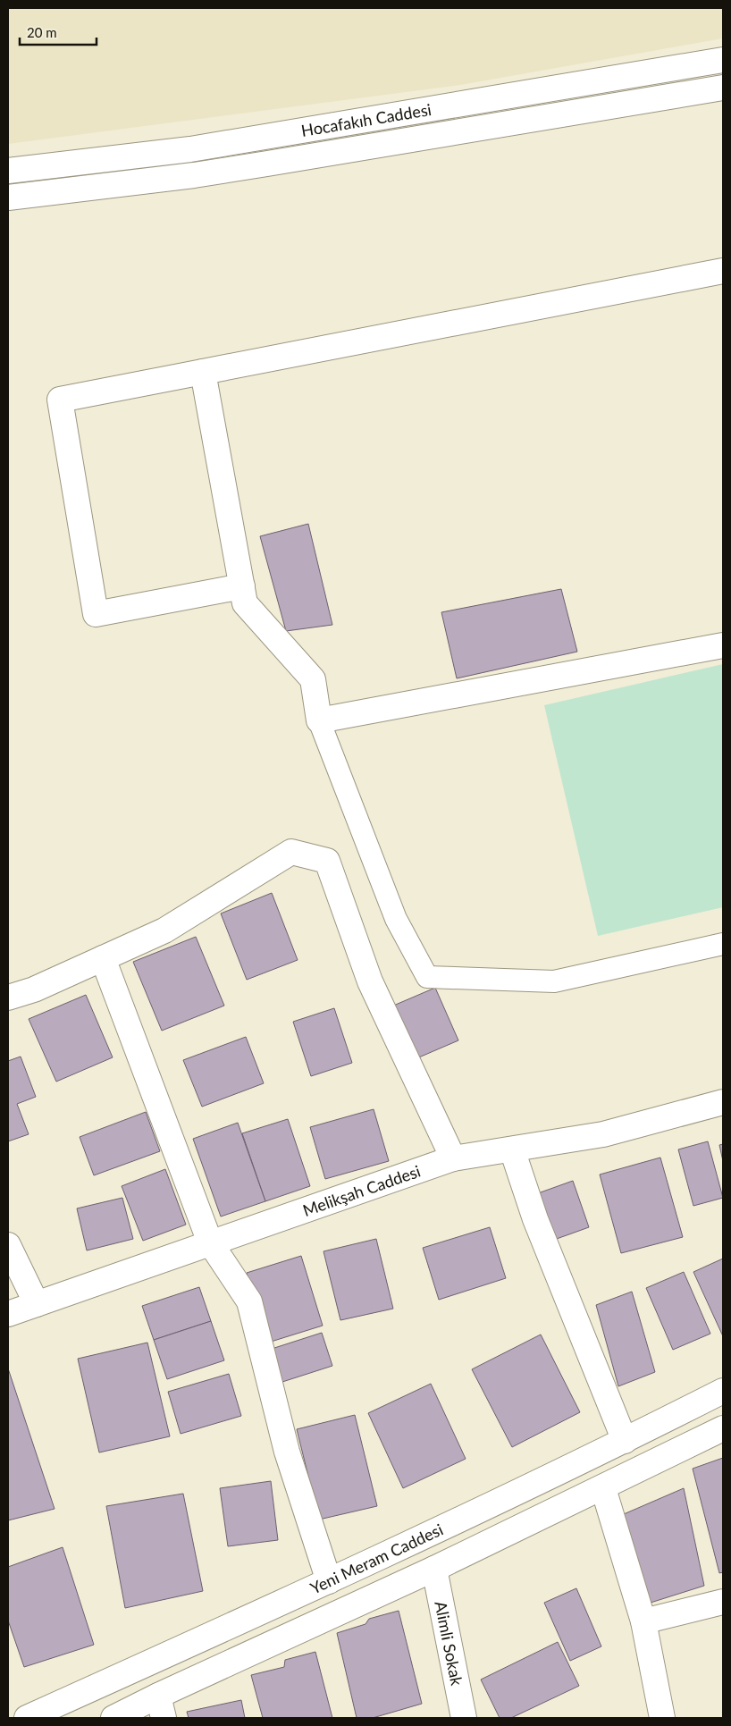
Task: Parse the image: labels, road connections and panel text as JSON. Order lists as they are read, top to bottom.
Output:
{
  "streets": {
    "street": [
      "Hocafakıh Caddesi",
      "Melikşah Caddesi",
      "Yeni Meram Caddesi",
      "Alimli Sokak"
    ]
  },
  "scale_bar": "20 m"
}
